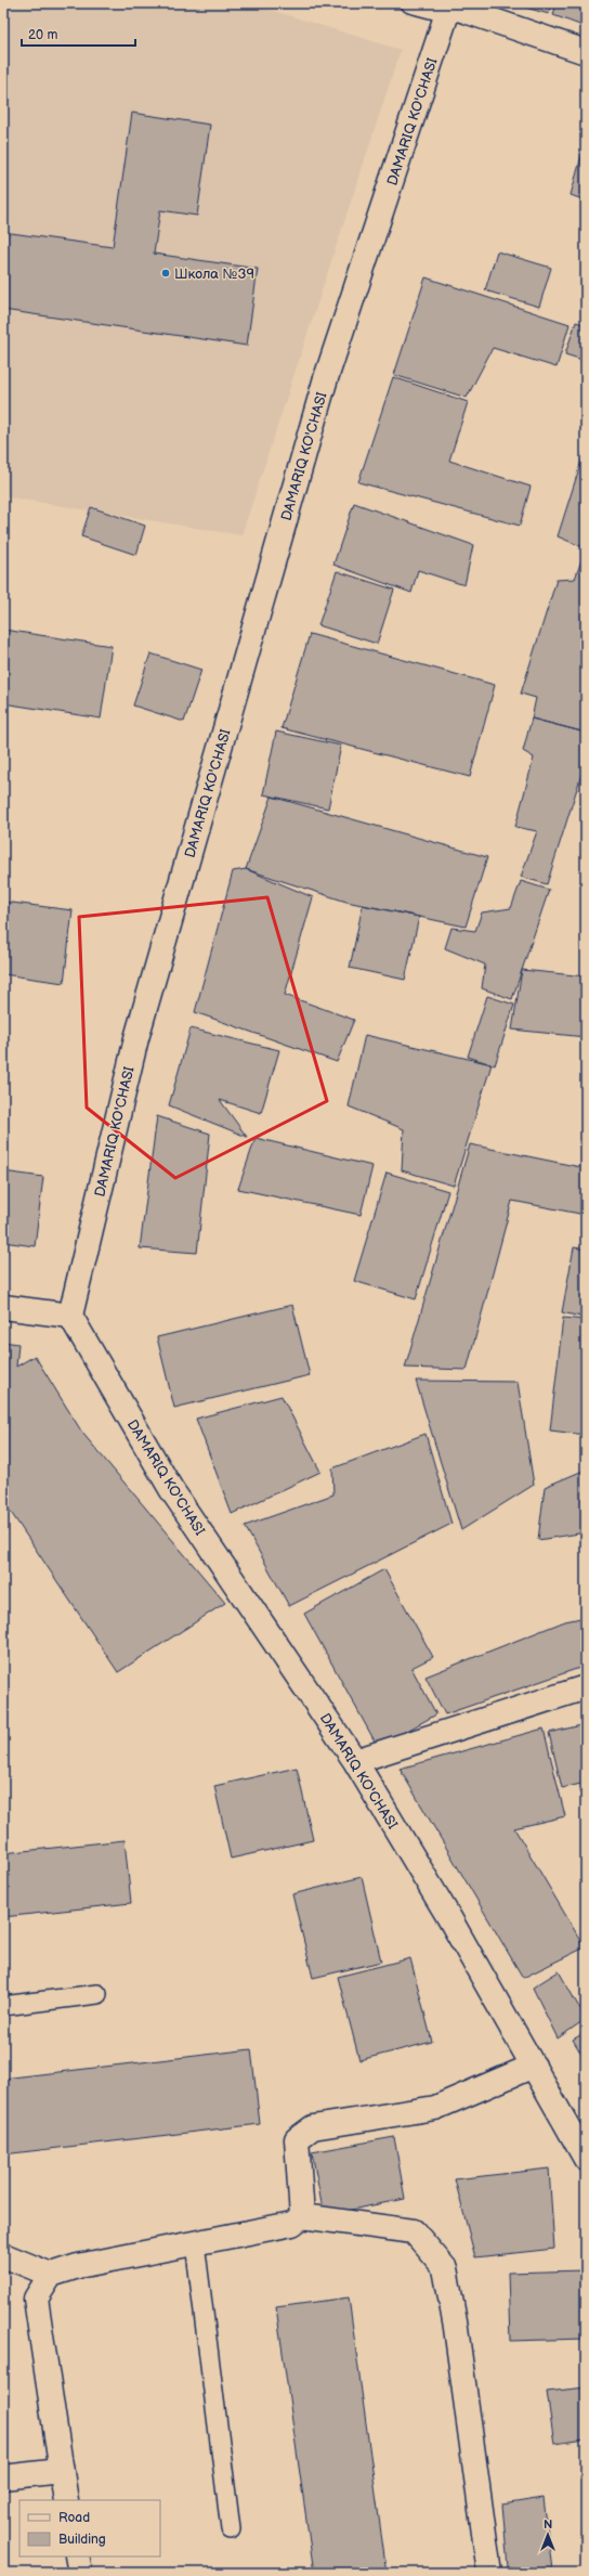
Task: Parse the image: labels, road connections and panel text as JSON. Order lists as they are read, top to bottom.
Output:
{
  "streets": {
    "street": ["DAMARIQ KO'CHASI"]
  },
  "places": ["Школа №39"],
  "legend": ["Road", "Building"],
  "scale_bar": "20 m",
  "north": "top"
}
